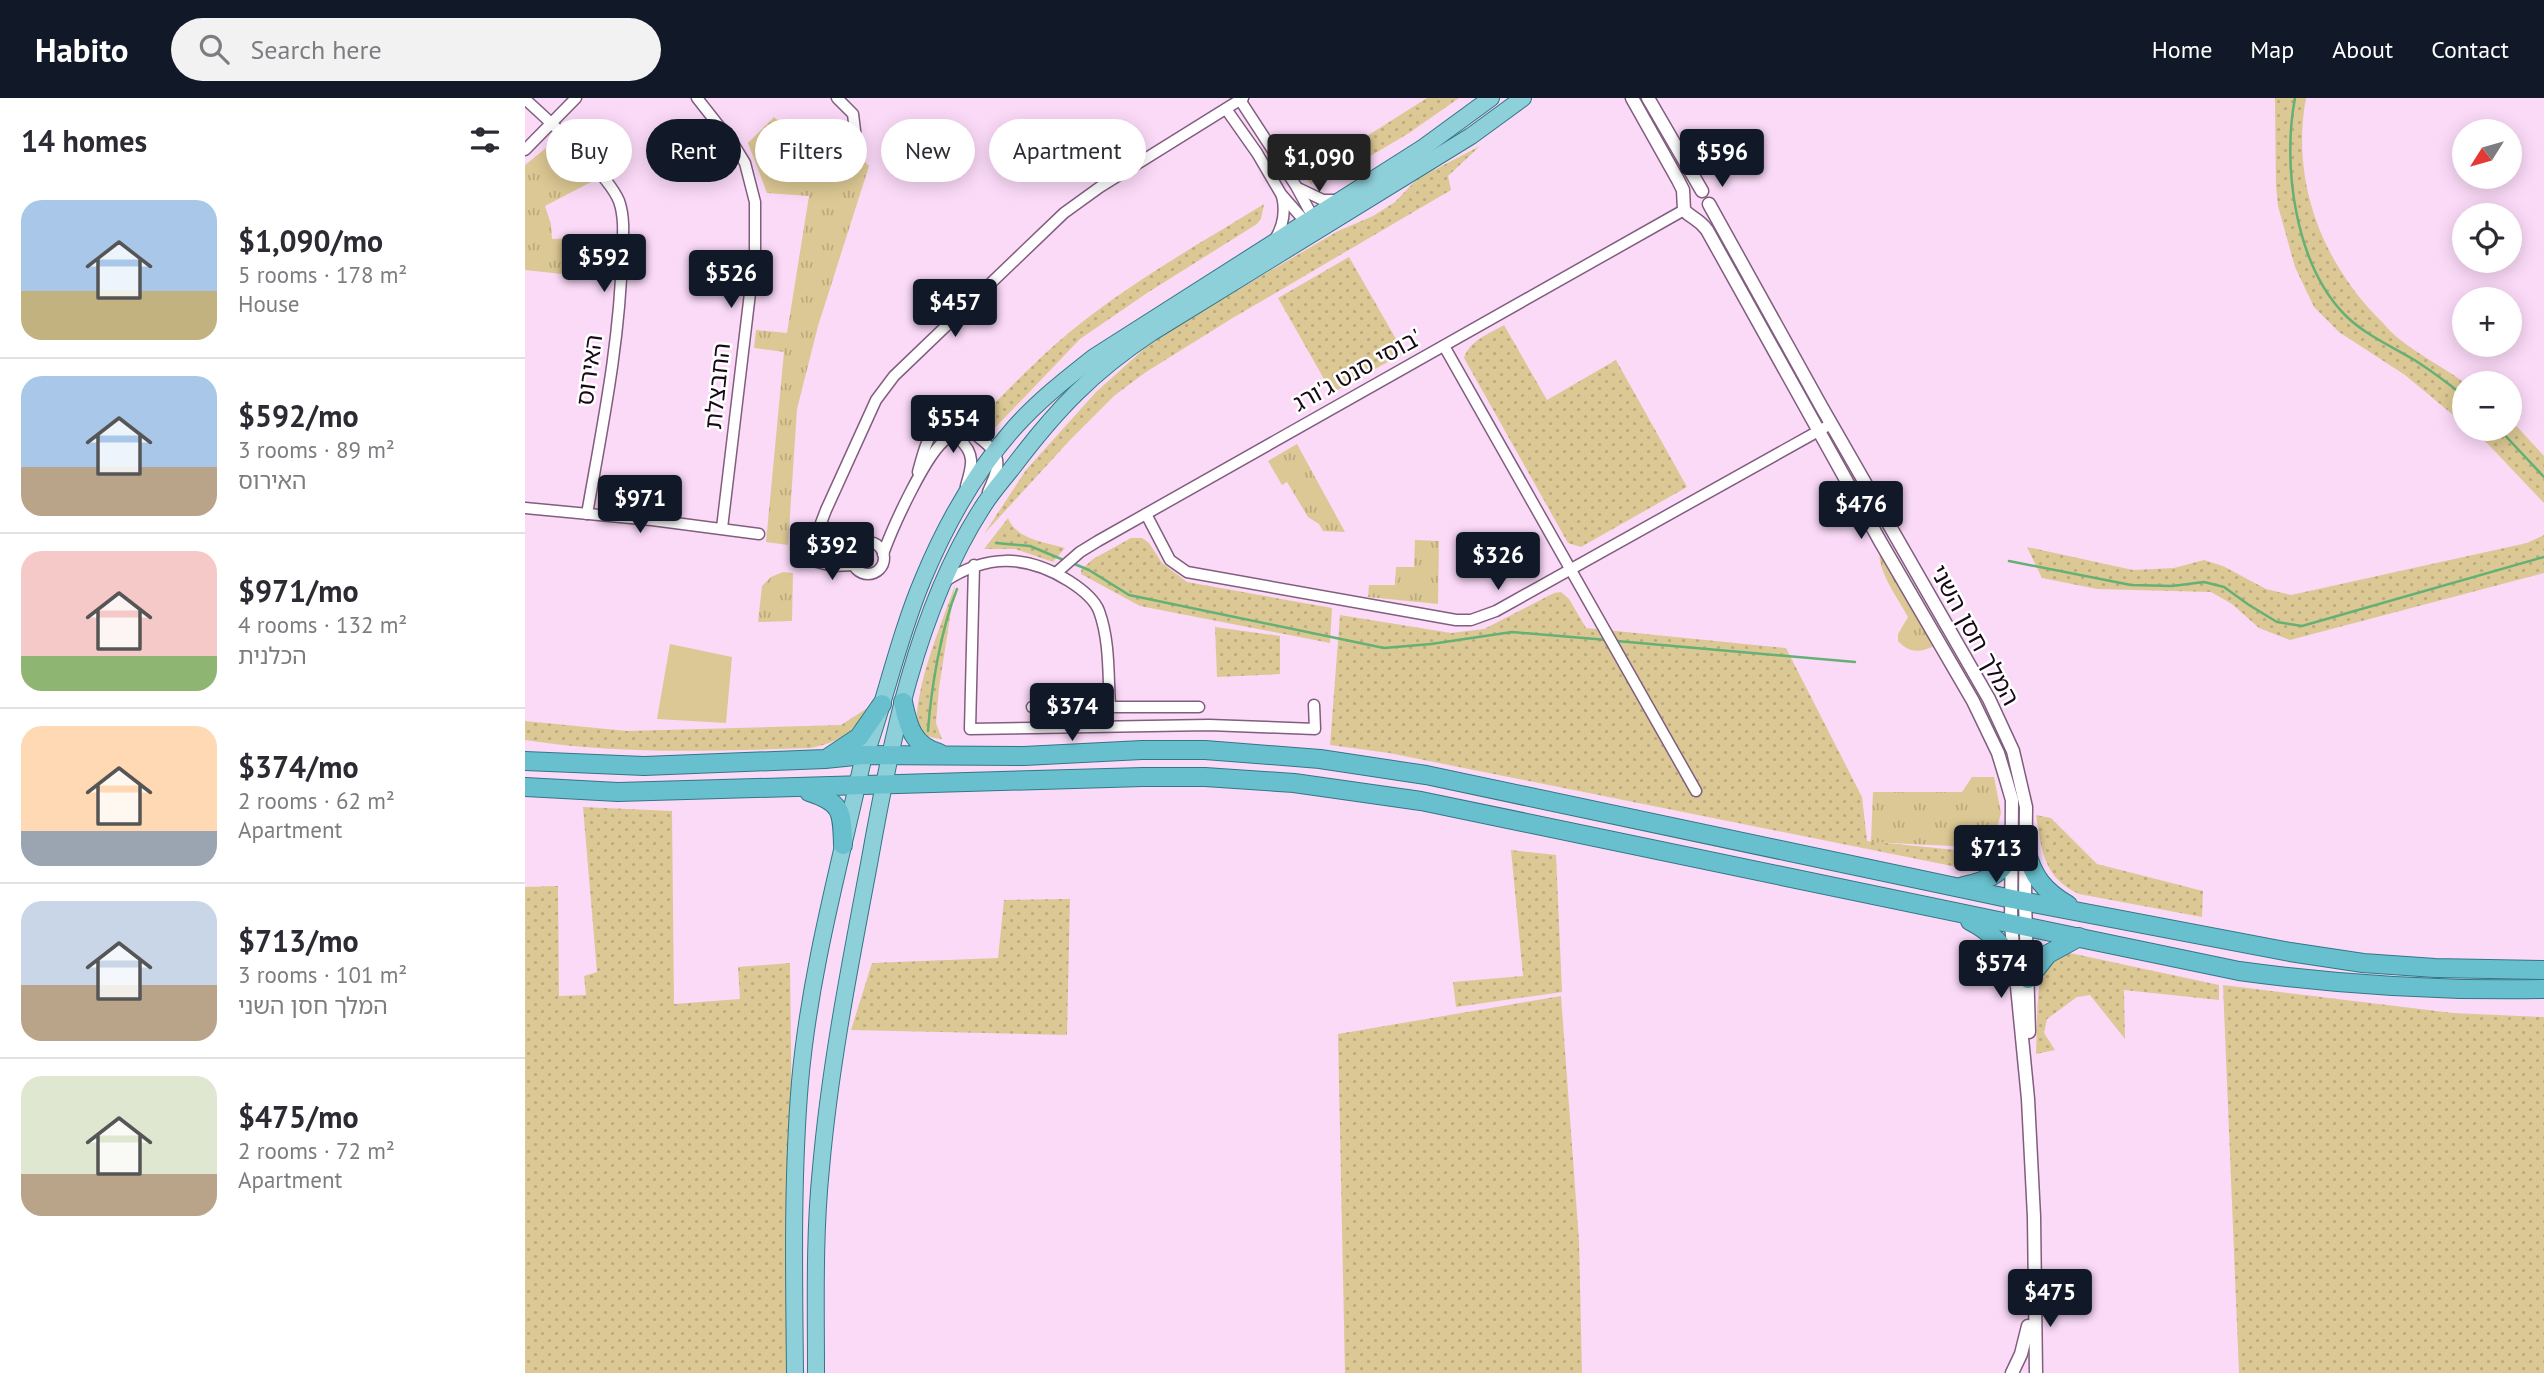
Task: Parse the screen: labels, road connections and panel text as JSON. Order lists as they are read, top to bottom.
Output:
{
  "streets": {
    "street": [
      "האירוס",
      "בוסי סנט ג'ורג'",
      "החבצלת",
      "המלך חסן השני"
    ]
  },
  "crossings": [
    ["בוסי סנט ג'ורג'", "המלך חסן השני"]
  ],
  "north": "bottom left",
  "page": {
    "header": "Habito",
    "search": "Search here",
    "nav": [
      "Home",
      "Map",
      "About",
      "Contact"
    ],
    "heading": "14 homes",
    "map_buttons": ["+", "−"],
    "chip": [
      "Buy",
      "Rent",
      "Filters",
      "New",
      "Apartment"
    ],
    "price": [
      "$596",
      "$1,090",
      "$592",
      "$526",
      "$457",
      "$554",
      "$971",
      "$476",
      "$392",
      "$326",
      "$374",
      "$713",
      "$574",
      "$475"
    ],
    "list": [
      {
        "name": "$1,090/mo",
        "note": "5 rooms · 178 m² · House"
      },
      {
        "name": "$592/mo",
        "note": "3 rooms · 89 m² · האירוס"
      },
      {
        "name": "$971/mo",
        "note": "4 rooms · 132 m² · הכלנית"
      },
      {
        "name": "$374/mo",
        "note": "2 rooms · 62 m² · Apartment"
      },
      {
        "name": "$713/mo",
        "note": "3 rooms · 101 m² · המלך חסן השני"
      },
      {
        "name": "$475/mo",
        "note": "2 rooms · 72 m² · Apartment"
      }
    ]
  }
}
